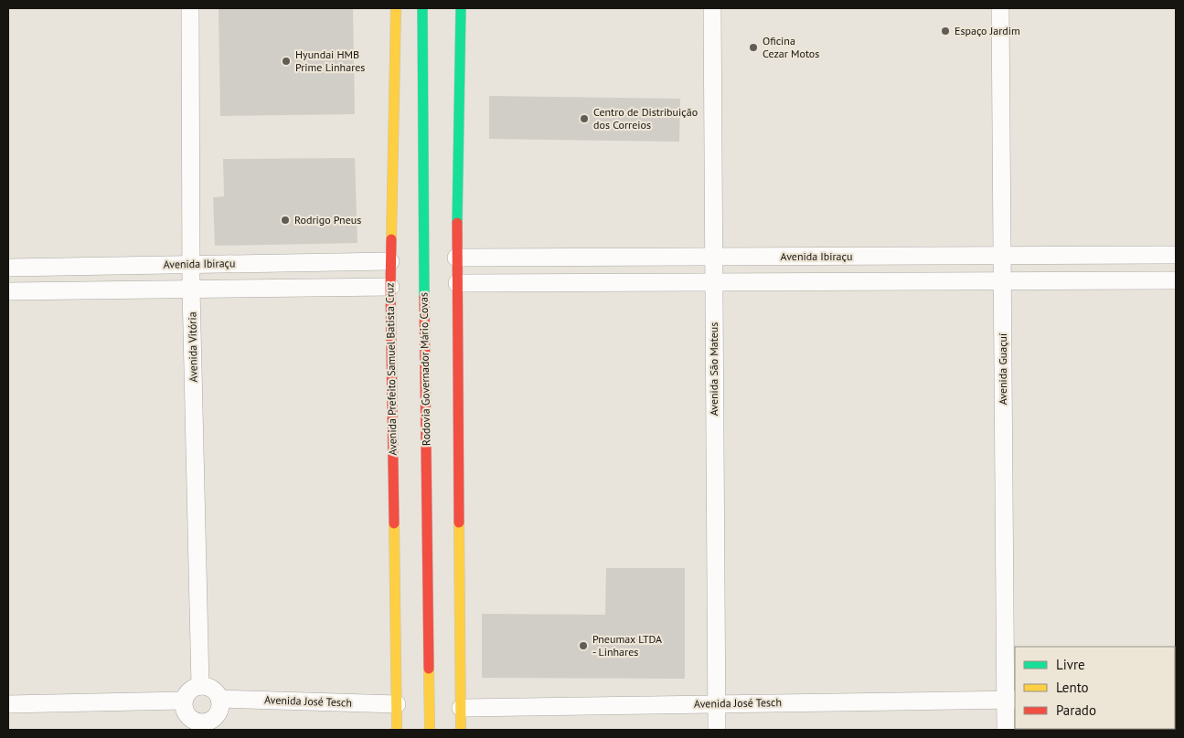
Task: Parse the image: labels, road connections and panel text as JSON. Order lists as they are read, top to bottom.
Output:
{
  "streets": {
    "main road": ["Avenida Prefeito Samuel Batista Cruz", "Rodovia Governador Mário Covas"],
    "street": [
      "Avenida Ibiraçu",
      "Avenida Vitória",
      "Avenida São Mateus",
      "Avenida Guaçuí",
      "Avenida José Tesch"
    ]
  },
  "crossings": [
    ["Avenida Ibiraçu", "Avenida Vitória"],
    ["Avenida Ibiraçu", "Avenida Prefeito Samuel Batista Cruz"],
    ["Avenida Ibiraçu", "Avenida São Mateus"],
    ["Avenida Ibiraçu", "Avenida Guaçuí"],
    ["Avenida Vitória", "Avenida José Tesch"],
    ["Avenida Prefeito Samuel Batista Cruz", "Avenida José Tesch"],
    ["Avenida São Mateus", "Avenida José Tesch"],
    ["Avenida Guaçuí", "Avenida José Tesch"]
  ],
  "places": [
    "Espaço Jardim",
    "Oficina Cezar Motos",
    "Hyundai HMB Prime Linhares",
    "Centro de Distribuição dos Correios",
    "Rodrigo Pneus",
    "Pneumax LTDA - Linhares"
  ],
  "legend": ["Livre", "Lento", "Parado"]
}
